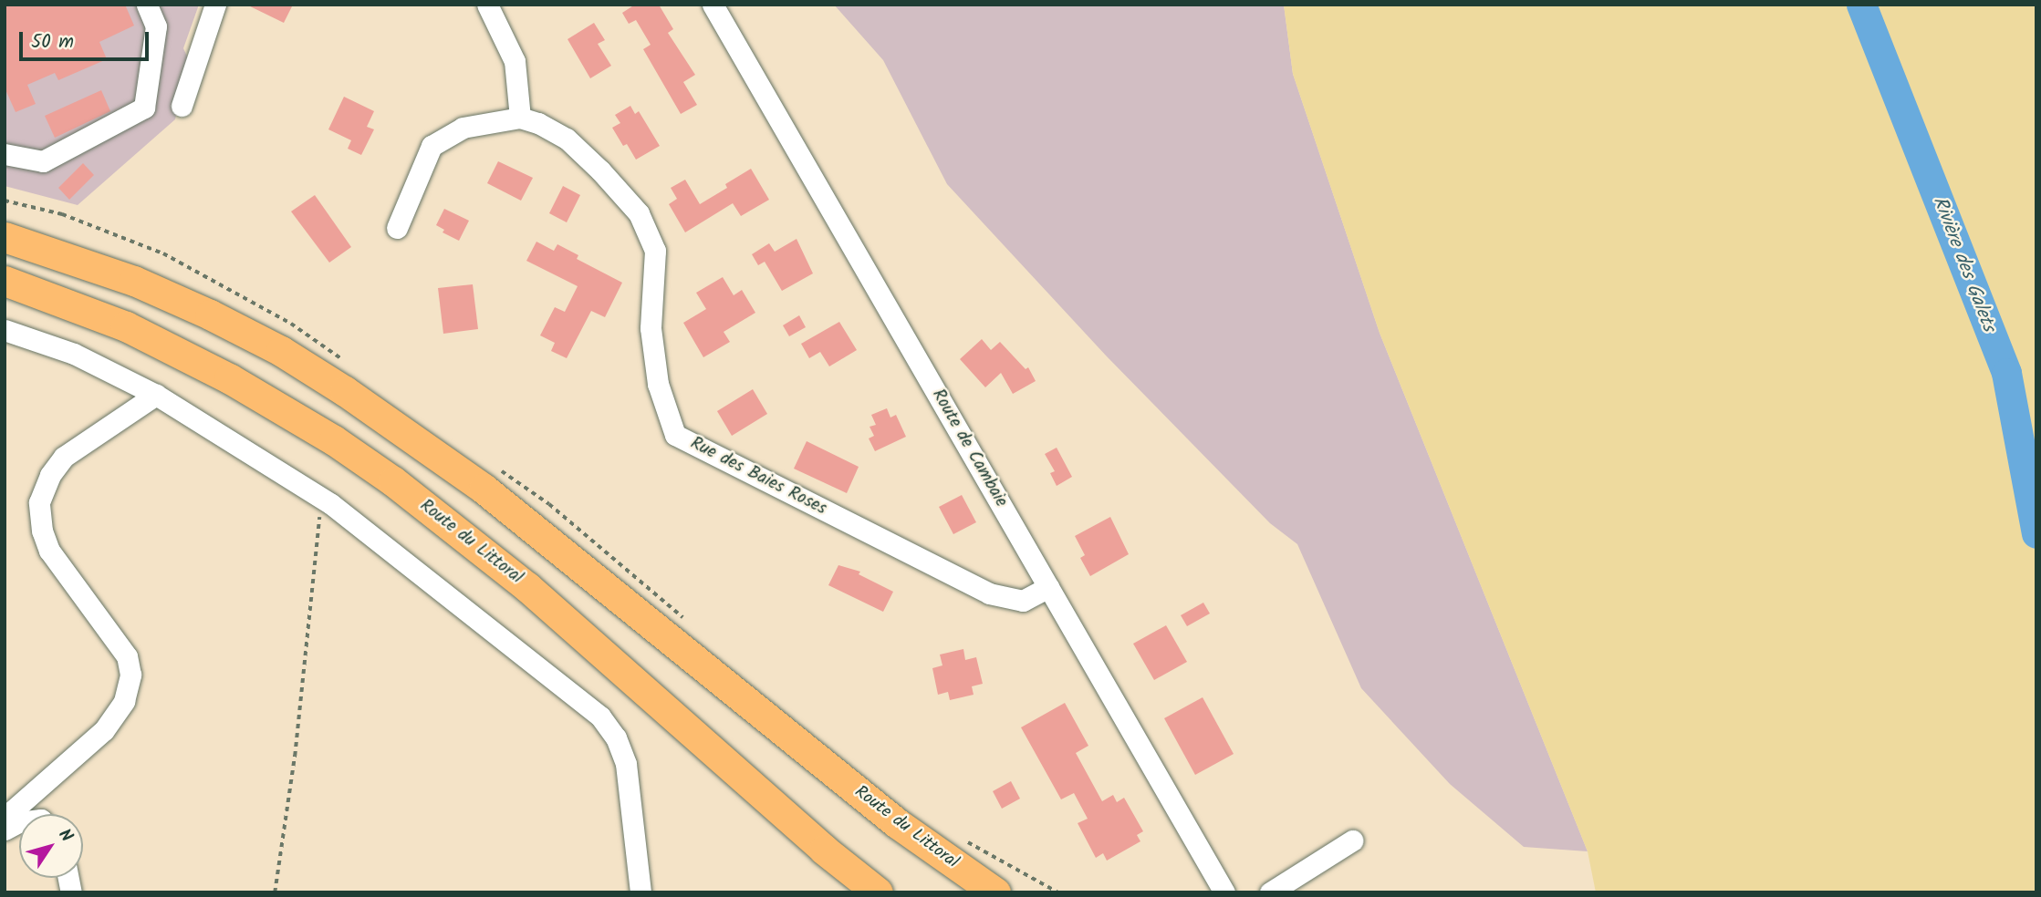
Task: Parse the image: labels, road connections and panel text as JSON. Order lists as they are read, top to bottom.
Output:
{
  "streets": {
    "highway": ["Route du Littoral"],
    "street": ["Route de Cambaie", "Rue des Baies Roses"]
  },
  "crossings": [
    ["Route de Cambaie", "Rue des Baies Roses"]
  ],
  "water": ["Rivière des Galets"],
  "scale_bar": "50 m",
  "north": "top right"
}
